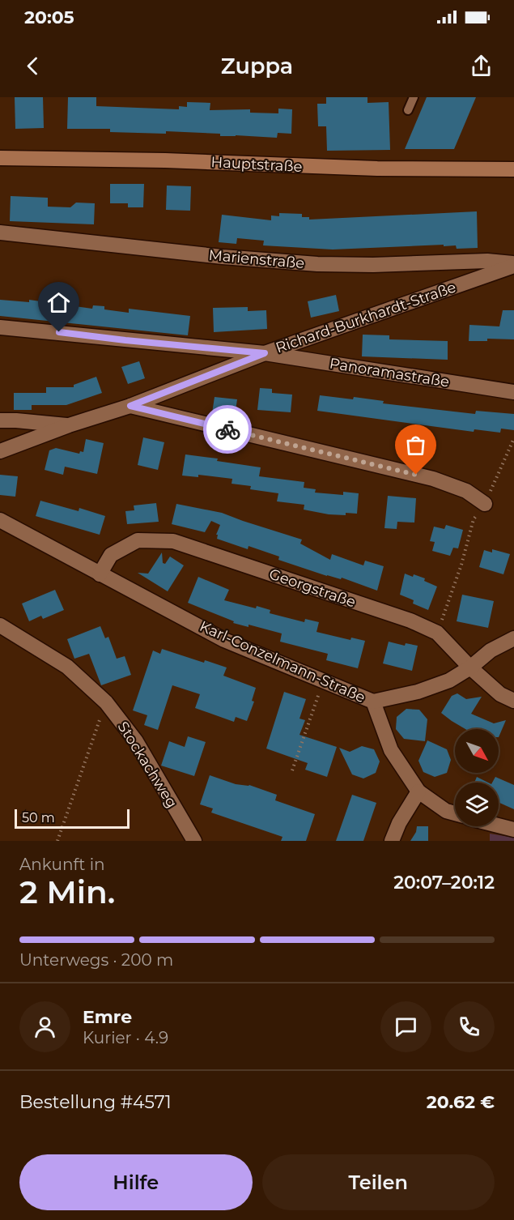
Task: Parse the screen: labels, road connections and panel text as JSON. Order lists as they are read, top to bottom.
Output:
{
  "streets": {
    "main road": ["Hauptstraße"],
    "street": [
      "Marienstraße",
      "Richard-Burkhardt-Straße",
      "Panoramastraße",
      "Georgstraße",
      "Karl-Conzelmann-Straße",
      "Stockachweg"
    ]
  },
  "crossings": [
    ["Marienstraße", "Richard-Burkhardt-Straße"],
    ["Richard-Burkhardt-Straße", "Panoramastraße"],
    ["Georgstraße", "Karl-Conzelmann-Straße"]
  ],
  "scale_bar": "50 m",
  "north": "bottom right",
  "page": {
    "status": "20:05",
    "header": "Zuppa",
    "scale": "50 m",
    "heading": ["2 Min.", "Ankunft in", "20:07–20:12"],
    "panel": [
      "Emre",
      "Kurier · 4.9",
      "Bestellung #4571",
      "20.62 €"
    ],
    "bar": "Unterwegs · 200 m",
    "buttons": ["Hilfe", "Teilen"]
  }
}
